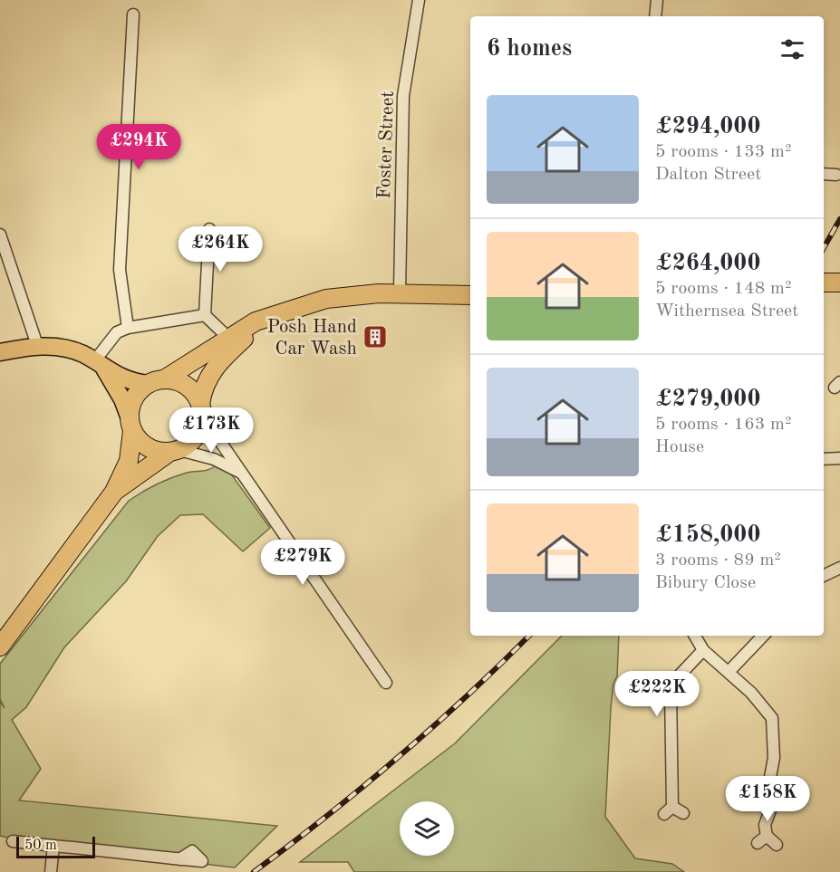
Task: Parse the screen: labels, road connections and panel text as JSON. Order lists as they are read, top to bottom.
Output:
{
  "streets": {
    "street": ["Foster Street"]
  },
  "places": {
    "building": ["Posh Hand Car Wash"]
  },
  "scale_bar": "50 m",
  "page": {
    "heading": "6 homes",
    "list": [
      {
        "name": "£294,000",
        "note": "5 rooms · 133 m² · Dalton Street"
      },
      {
        "name": "£264,000",
        "note": "5 rooms · 148 m² · Withernsea Street"
      },
      {
        "name": "£279,000",
        "note": "5 rooms · 163 m² · House"
      },
      {
        "name": "£158,000",
        "note": "3 rooms · 89 m² · Bibury Close"
      }
    ],
    "price": [
      "£294K",
      "£264K",
      "£173K",
      "£279K",
      "£222K",
      "£158K"
    ],
    "scale": "50 m"
  }
}
